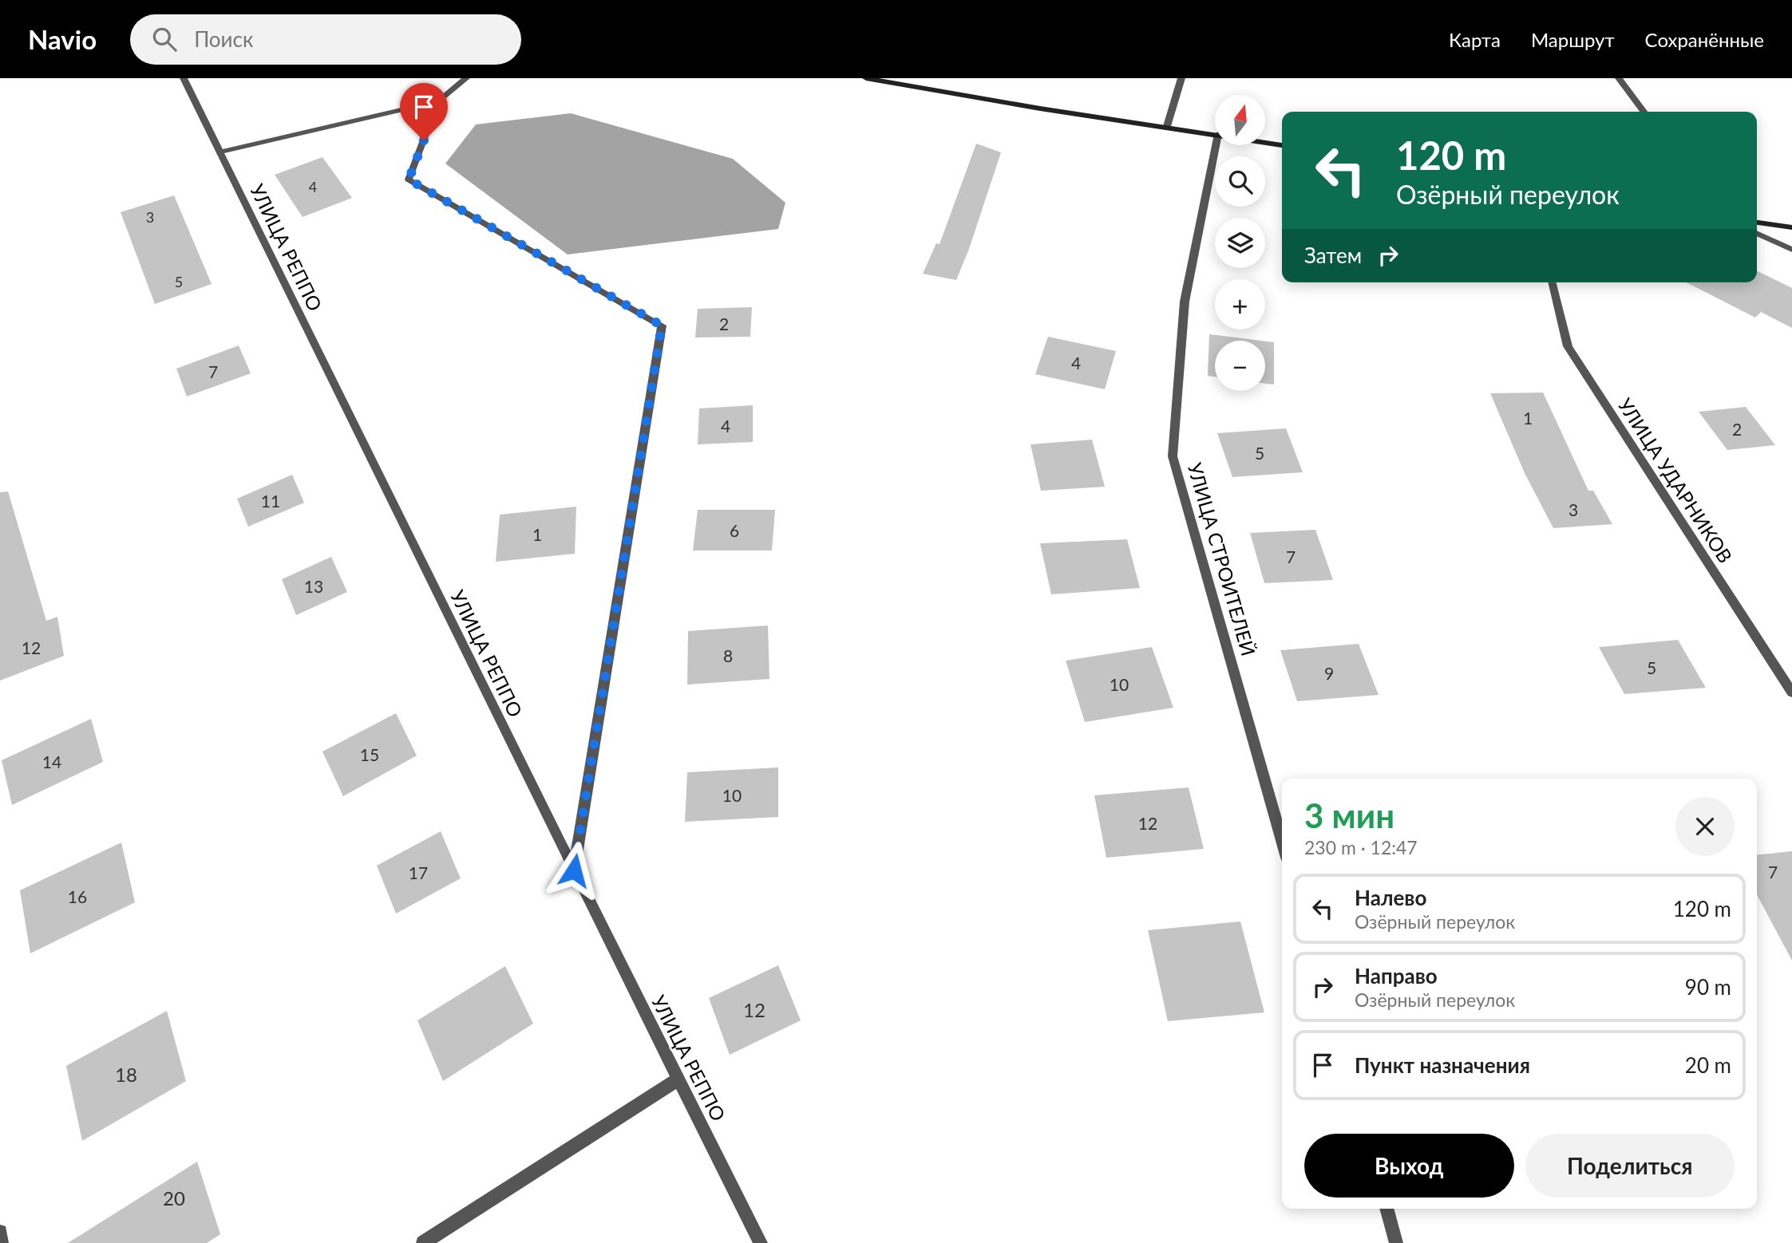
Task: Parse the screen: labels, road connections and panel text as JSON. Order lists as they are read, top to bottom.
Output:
{
  "streets": {
    "street": ["УЛИЦА РЕППО", "УЛИЦА УДАРНИКОВ", "УЛИЦА СТРОИТЕЛЕЙ"]
  },
  "house_numbers": [
    "4",
    "3",
    "5",
    "2",
    "4",
    "7",
    "1",
    "4",
    "2",
    "5",
    "11",
    "3",
    "6",
    "1",
    "7",
    "13",
    "12",
    "8",
    "5",
    "9",
    "10",
    "15",
    "14",
    "10",
    "12",
    "7",
    "17",
    "16",
    "12",
    "18",
    "20"
  ],
  "north": "top",
  "page": {
    "header": "Navio",
    "search": "Поиск",
    "nav": ["Карта", "Маршрут", "Сохранённые"],
    "map_buttons": ["+", "−"],
    "turn": ["120 m", "Озёрный переулок"],
    "then": "Затем",
    "heading": ["3 мин", "230 m · 12:47"],
    "list": [
      {
        "name": "Налево",
        "note": "Озёрный переулок",
        "value": "120 m"
      },
      {
        "name": "Направо",
        "note": "Озёрный переулок",
        "value": "90 m"
      },
      {
        "name": "Пункт назначения",
        "value": "20 m"
      }
    ],
    "buttons": ["Выход", "Поделиться"]
  }
}
